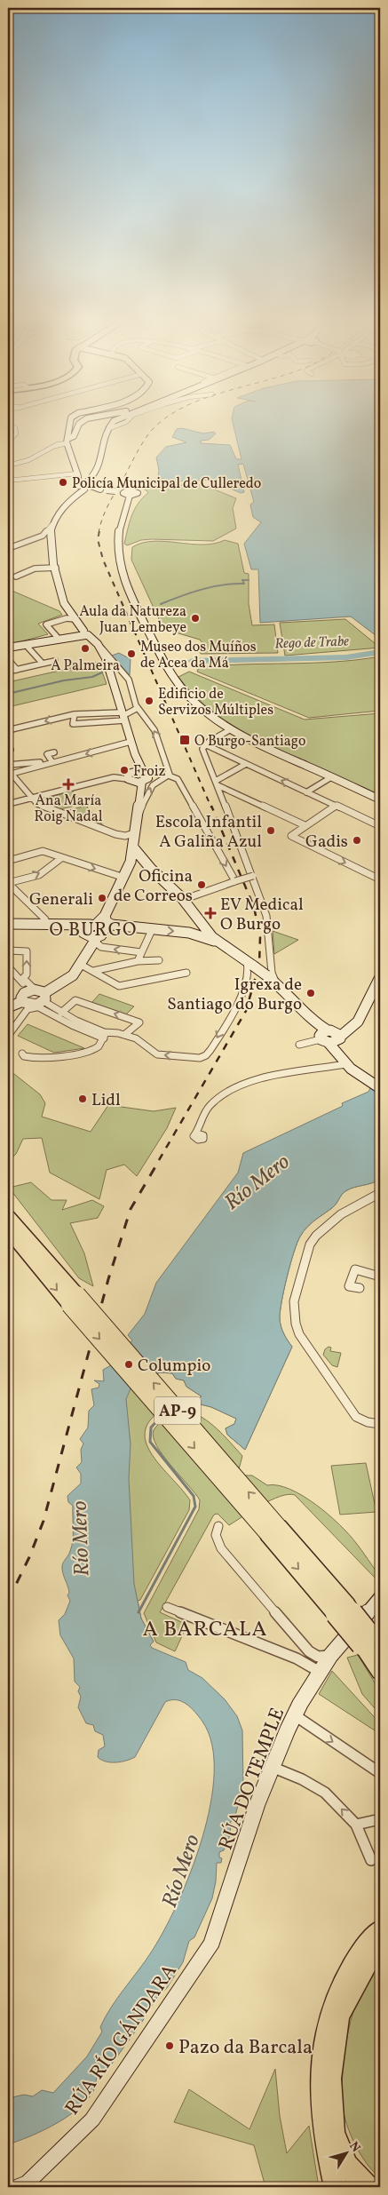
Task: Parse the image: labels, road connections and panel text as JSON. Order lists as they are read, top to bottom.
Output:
{
  "streets": {
    "highway": ["AP-9"],
    "main road": ["RÚA DO TEMPLE", "RÚA RÍO GÁNDARA"]
  },
  "crossings": [
    ["RÚA DO TEMPLE", "RÚA RÍO GÁNDARA"]
  ],
  "districts": ["O BURGO", "A BARCALA"],
  "water": ["Rego de Trabe", "Río Mero"],
  "places": {
    "other": [
      "Policía Municipal de Culleredo",
      "Aula da Natureza Juan Lembeye",
      "A Palmeira",
      "Museo dos Muíños de Acea da Má",
      "Edificio de Servizos Múltiples",
      "Froiz",
      "Escola Infantil A Galiña Azul",
      "Gadis",
      "Oficina de Correos",
      "Generali",
      "Igrexa de Santiago do Burgo",
      "Lidl",
      "Columpio",
      "Pazo da Barcala"
    ],
    "transit": ["O Burgo-Santiago"],
    "health": ["Ana María Roig Nadal", "EV Medical O Burgo"]
  },
  "north": "top right"
}
